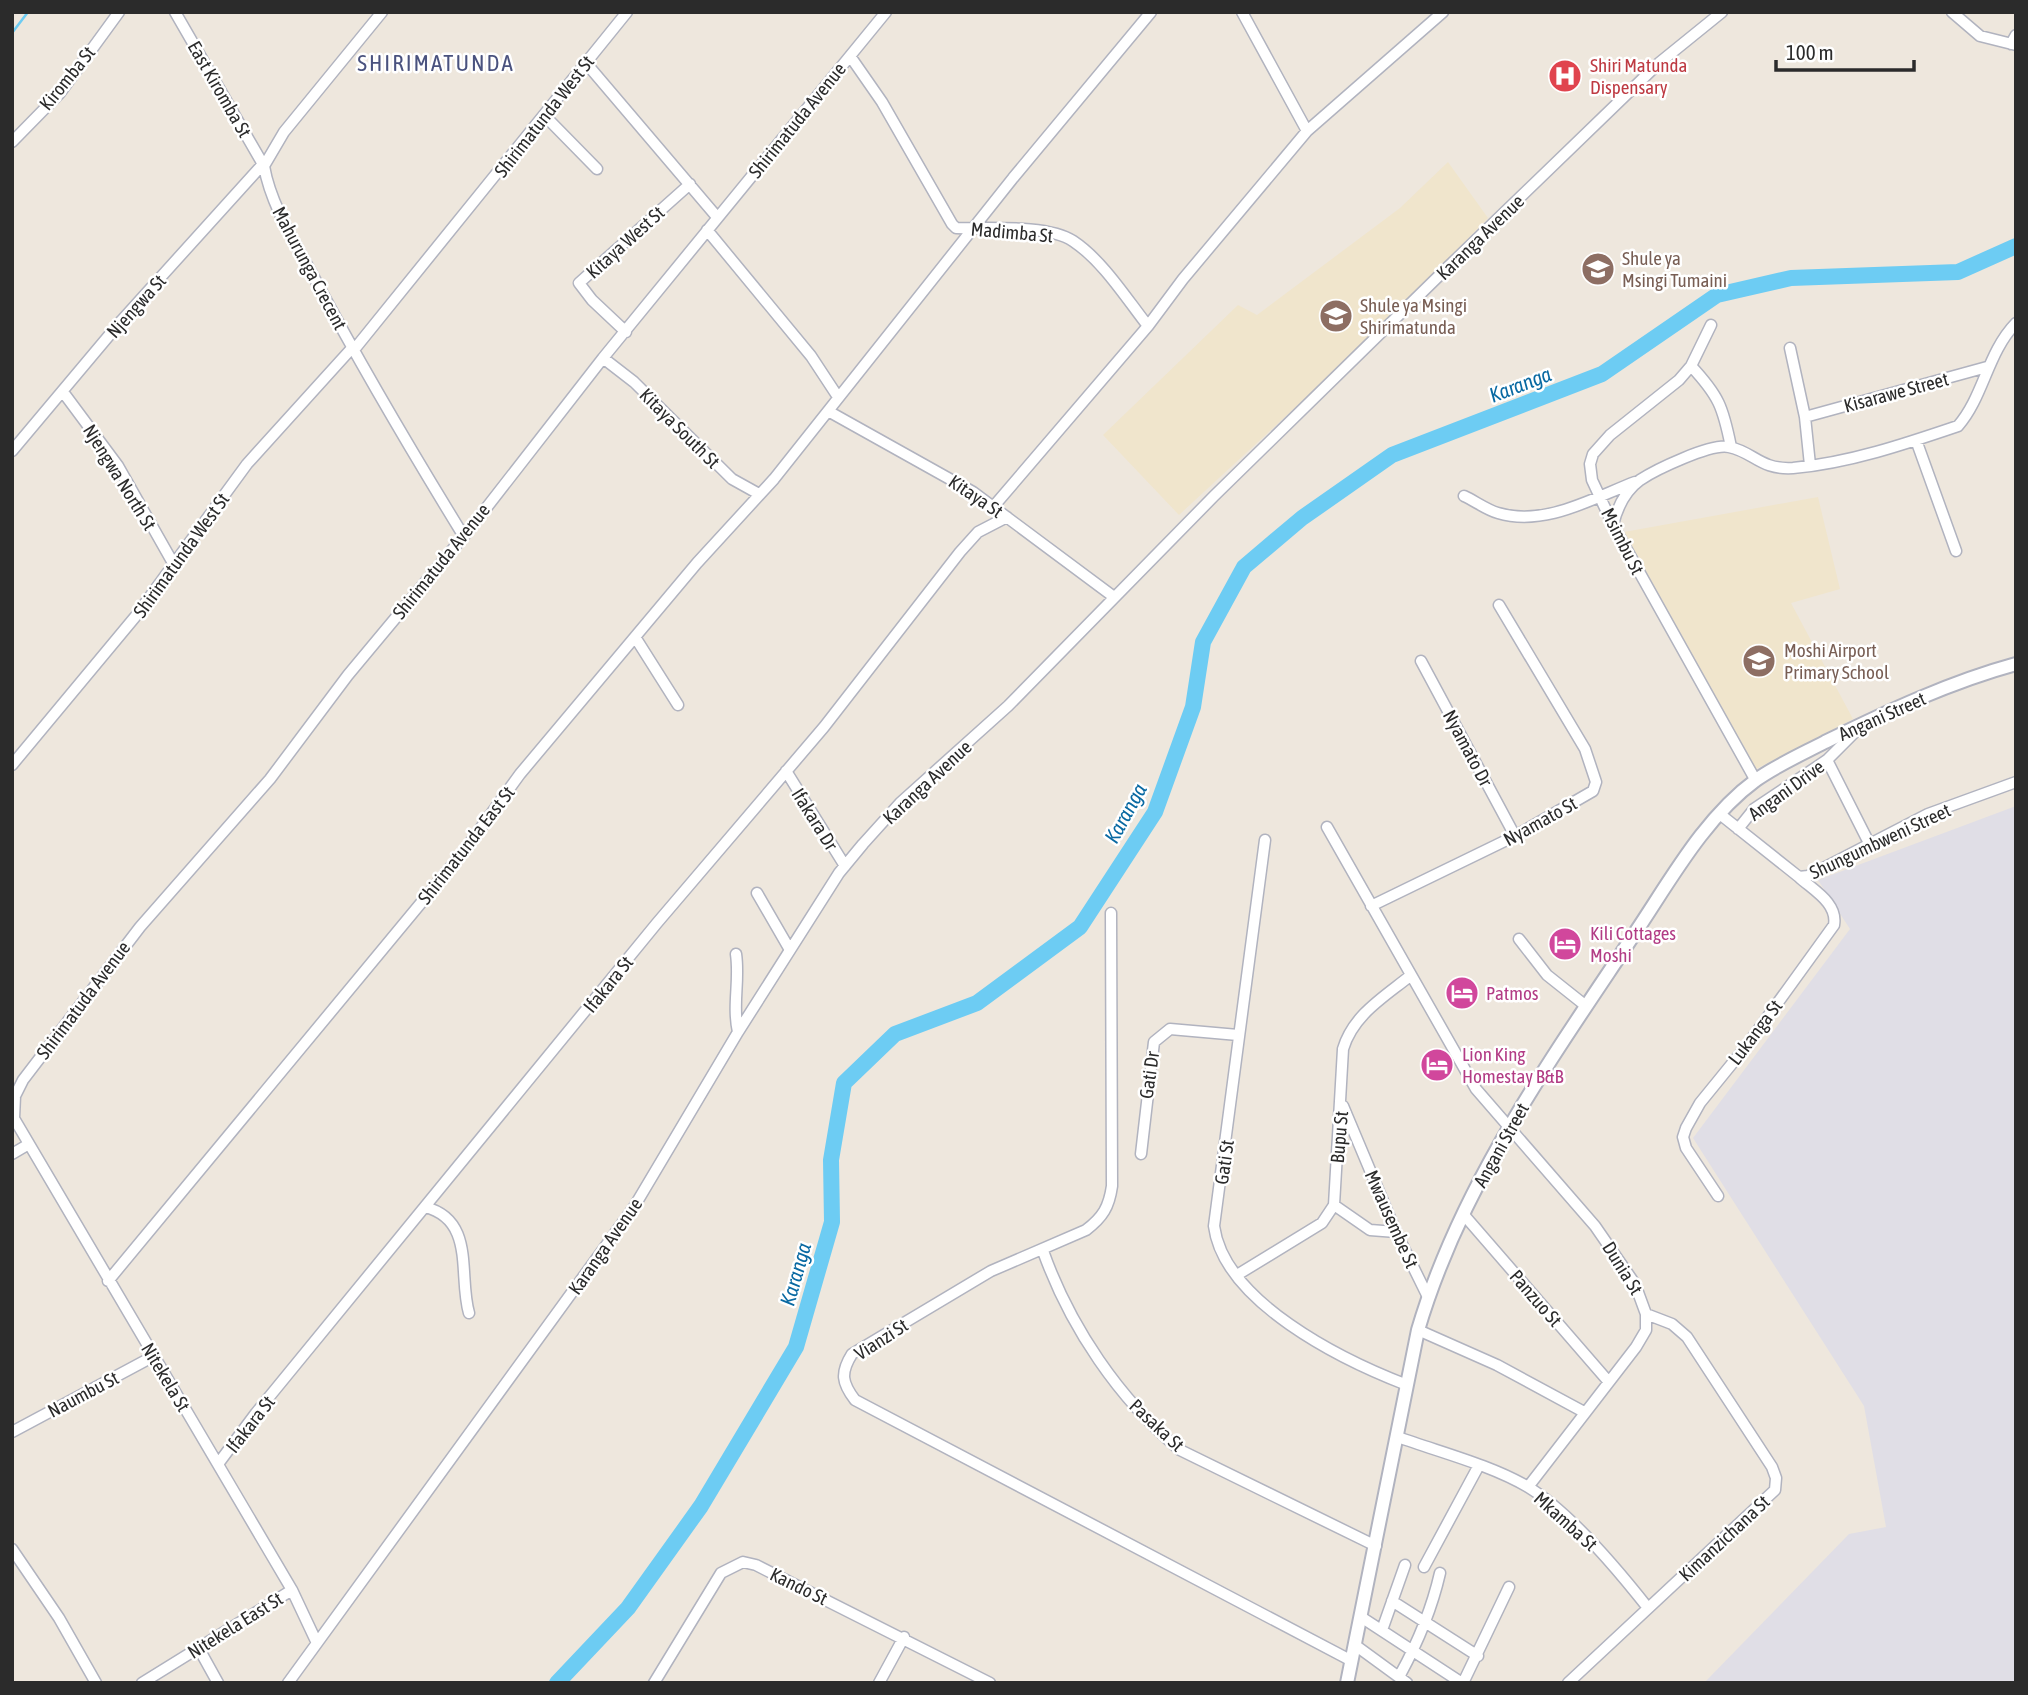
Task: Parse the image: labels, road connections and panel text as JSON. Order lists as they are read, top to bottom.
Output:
{
  "streets": {
    "street": [
      "Kiromba St",
      "East Kiromba St",
      "Shirimatunda West St",
      "Shirimatuda Avenue",
      "Madimba St",
      "Karanga Avenue",
      "Kitaya West St",
      "Mahurunga Crecent",
      "Njengwa St",
      "Kisarawe Street",
      "Kitaya South St",
      "Njengwa North St",
      "Kitaya St",
      "Msimbu St",
      "Angani Street",
      "Nyamato Dr",
      "Angani Drive",
      "Ifakara Dr",
      "Nyamato St",
      "Shungumbweni Street",
      "Shirimatunda East St",
      "Ifakara St",
      "Lukanga St",
      "Gati Dr",
      "Bupu St",
      "Gati St",
      "Mwausembe St",
      "Dunia St",
      "Panzuo St",
      "Vianzi St",
      "Nitekela St",
      "Naumbu St",
      "Pasaka St",
      "Mkamba St",
      "Kimanzichana St",
      "Kando St",
      "Nitekela East St"
    ]
  },
  "crossings": [
    ["East Kiromba St", "Mahurunga Crecent"],
    ["East Kiromba St", "Njengwa St"],
    ["Shirimatunda West St", "Mahurunga Crecent"],
    ["Shirimatunda West St", "Njengwa North St"],
    ["Shirimatuda Avenue", "Madimba St"],
    ["Shirimatuda Avenue", "Kitaya West St"],
    ["Shirimatuda Avenue", "Mahurunga Crecent"],
    ["Shirimatuda Avenue", "Kitaya South St"],
    ["Shirimatuda Avenue", "Nitekela St"],
    ["Madimba St", "Shirimatunda East St"],
    ["Karanga Avenue", "Kitaya St"],
    ["Karanga Avenue", "Ifakara Dr"],
    ["Karanga Avenue", "Nitekela St"],
    ["Mahurunga Crecent", "Njengwa St"],
    ["Njengwa St", "Njengwa North St"],
    ["Kitaya South St", "Shirimatunda East St"],
    ["Kitaya St", "Shirimatunda East St"],
    ["Kitaya St", "Ifakara St"],
    ["Msimbu St", "Angani Street"],
    ["Angani Street", "Angani Drive"],
    ["Angani Street", "Shungumbweni Street"],
    ["Angani Street", "Gati St"],
    ["Angani Street", "Mwausembe St"],
    ["Angani Street", "Dunia St"],
    ["Angani Street", "Panzuo St"],
    ["Angani Street", "Vianzi St"],
    ["Angani Street", "Pasaka St"],
    ["Angani Street", "Mkamba St"],
    ["Nyamato Dr", "Nyamato St"],
    ["Angani Drive", "Shungumbweni Street"],
    ["Ifakara Dr", "Ifakara St"],
    ["Shungumbweni Street", "Lukanga St"],
    ["Shirimatunda East St", "Nitekela St"],
    ["Ifakara St", "Nitekela St"],
    ["Gati Dr", "Gati St"],
    ["Bupu St", "Mwausembe St"],
    ["Dunia St", "Panzuo St"],
    ["Dunia St", "Mkamba St"],
    ["Dunia St", "Kimanzichana St"],
    ["Vianzi St", "Pasaka St"],
    ["Nitekela St", "Naumbu St"],
    ["Nitekela St", "Nitekela East St"],
    ["Mkamba St", "Kimanzichana St"]
  ],
  "districts": ["SHIRIMATUNDA"],
  "water": ["Karanga"],
  "places": {
    "hospital": ["Shiri Matunda Dispensary"],
    "school or university": ["Shule ya Msingi Tumaini", "Shule ya Msingi Shirimatunda", "Moshi Airport Primary School"],
    "hotel": ["Kili Cottages Moshi", "Patmos", "Lion King Homestay B&B"]
  },
  "scale_bar": "100 m"
}
